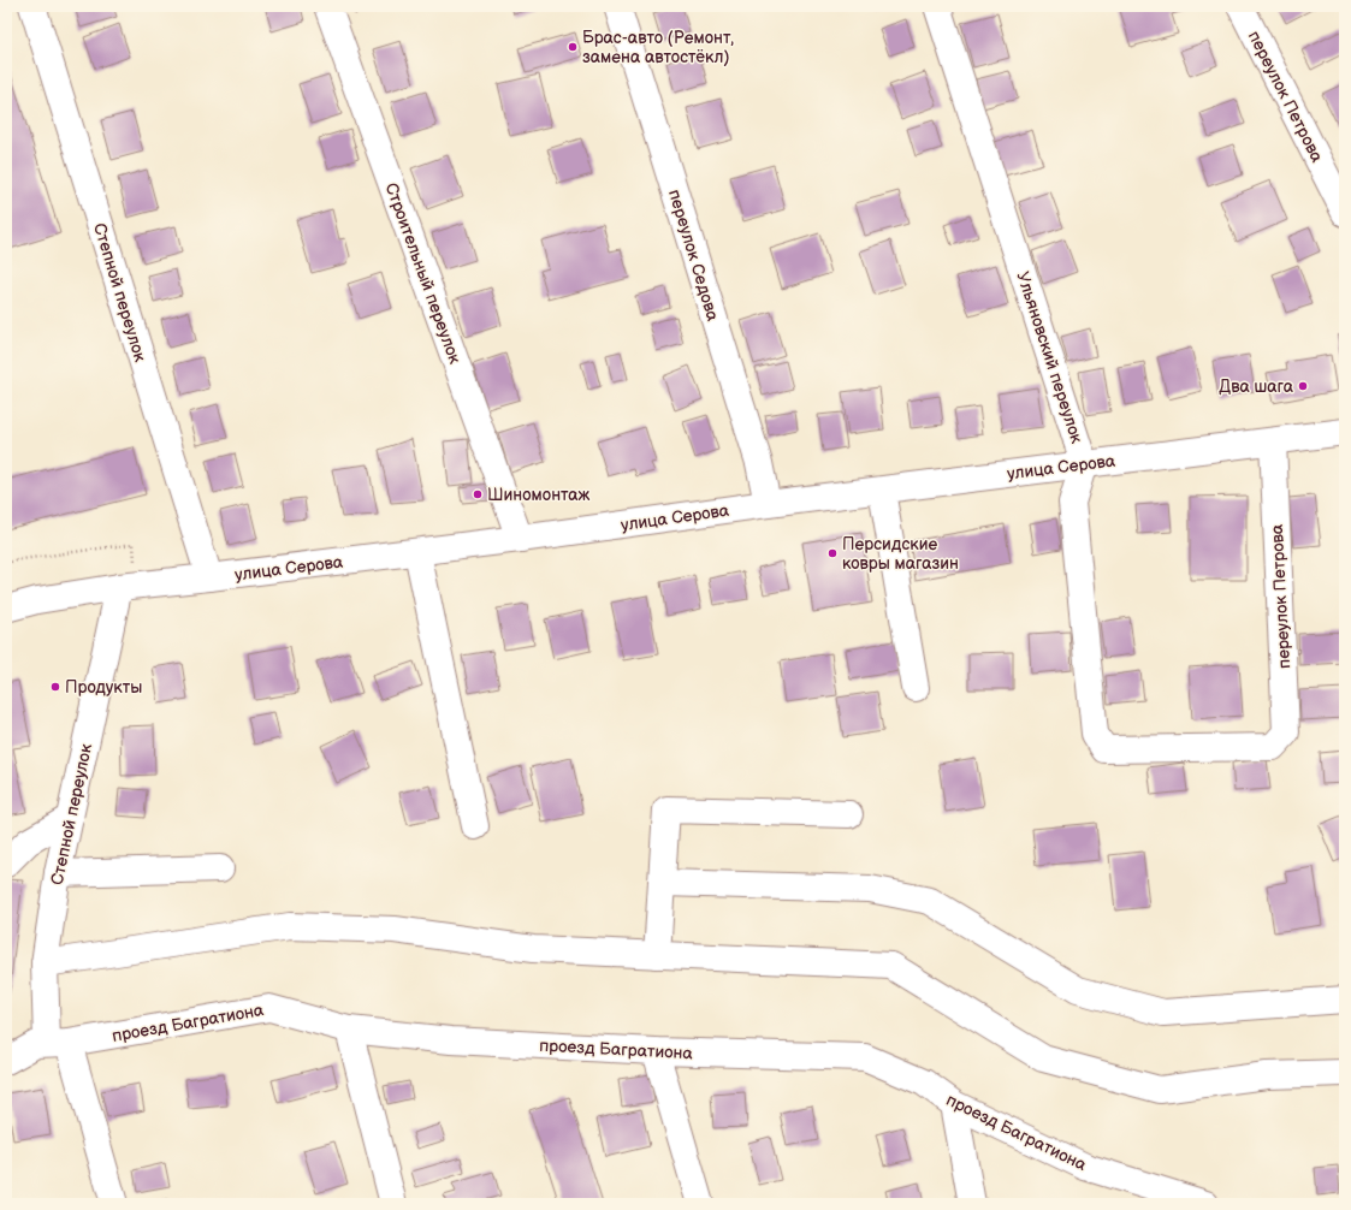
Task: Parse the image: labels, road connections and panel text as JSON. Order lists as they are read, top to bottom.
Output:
{
  "streets": {
    "street": [
      "переулок Петрова",
      "переулок Седова",
      "Строительный переулок",
      "Степной переулок",
      "Ульяновский переулок",
      "улица Серова",
      "проезд Багратиона"
    ]
  },
  "crossings": [
    ["переулок Петрова", "Ульяновский переулок"],
    ["переулок Петрова", "улица Серова"],
    ["переулок Седова", "улица Серова"],
    ["Строительный переулок", "улица Серова"],
    ["Степной переулок", "улица Серова"],
    ["Степной переулок", "проезд Багратиона"],
    ["Ульяновский переулок", "улица Серова"]
  ],
  "places": [
    "Брас-авто (Ремонт, замена автостёкл)",
    "Два шага",
    "Шиномонтаж",
    "Персидские ковры магазин",
    "Продукты"
  ]
}
